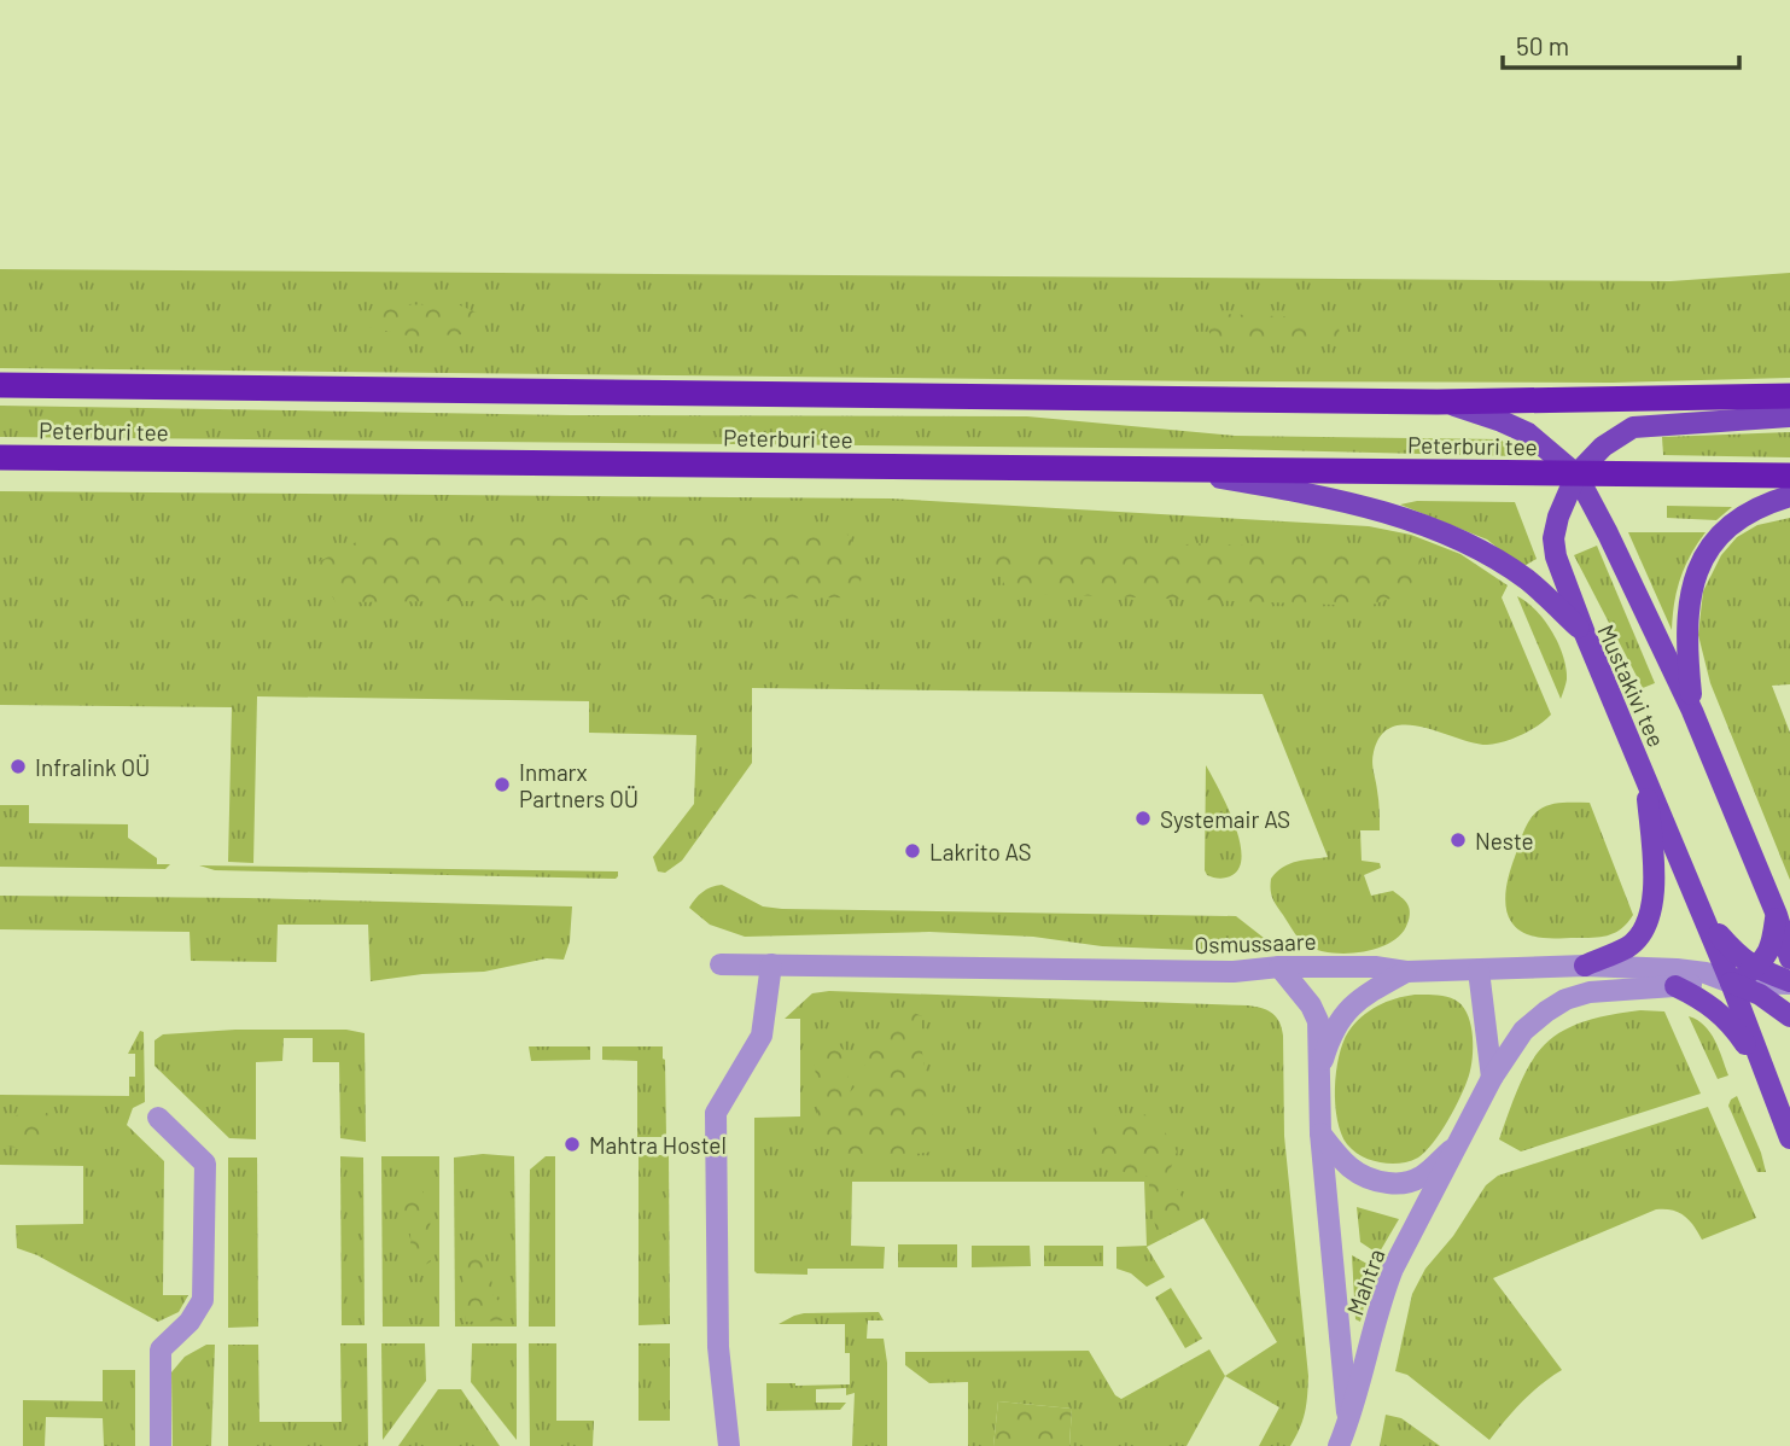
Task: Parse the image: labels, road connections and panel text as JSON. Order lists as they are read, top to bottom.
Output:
{
  "streets": {
    "highway": ["Peterburi tee"],
    "main road": ["Mustakivi tee"],
    "street": ["Osmussaare", "Mahtra"]
  },
  "crossings": [
    ["Peterburi tee", "Mustakivi tee"],
    ["Mustakivi tee", "Osmussaare"],
    ["Osmussaare", "Mahtra"]
  ],
  "places": [
    "Infralink OÜ",
    "Inmarx Partners OÜ",
    "Systemair AS",
    "Neste",
    "Lakrito AS",
    "Mahtra Hostel"
  ],
  "scale_bar": "50 m"
}
